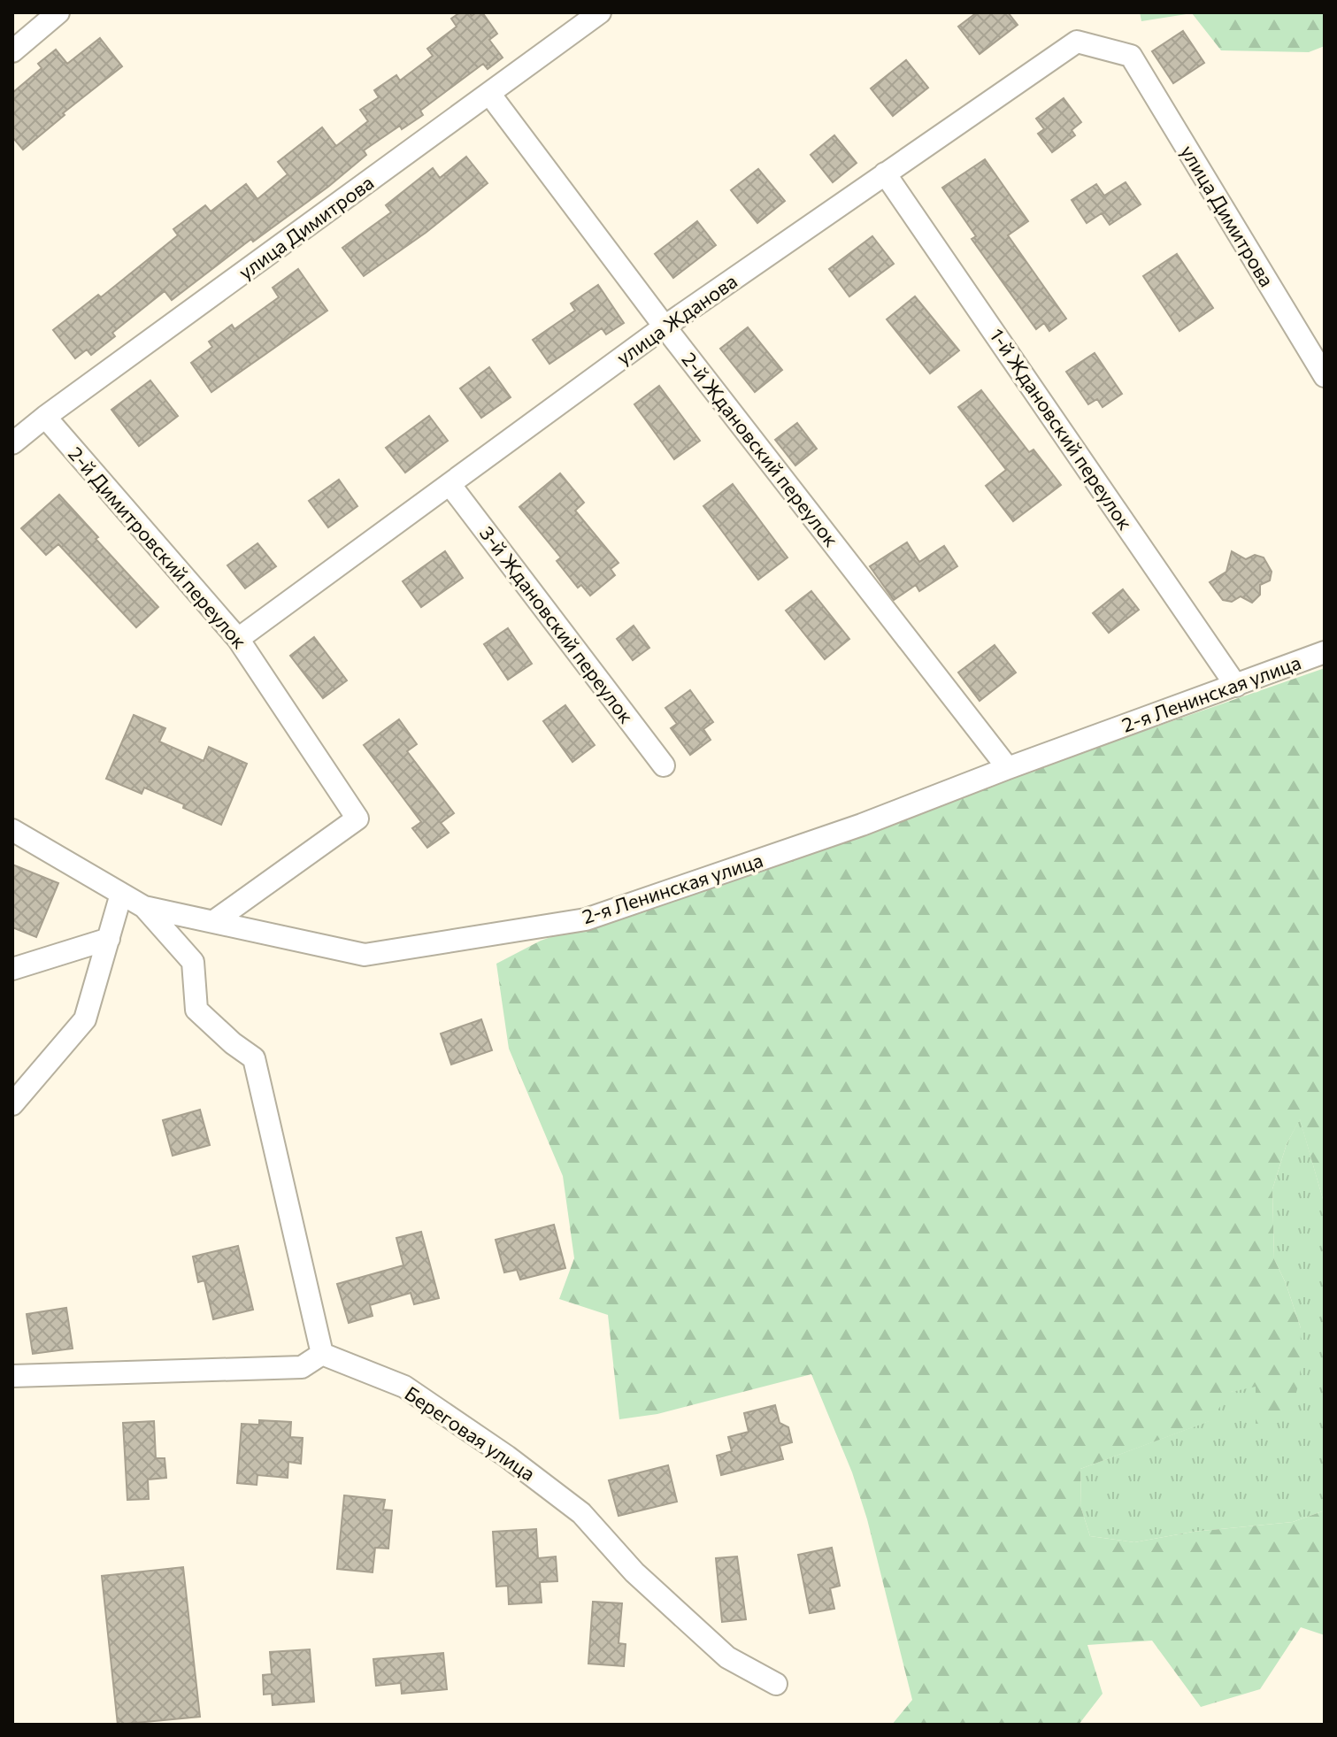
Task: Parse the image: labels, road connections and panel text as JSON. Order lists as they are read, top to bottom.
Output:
{
  "streets": {
    "street": [
      "улица Димитрова",
      "улица Жданова",
      "1-й Ждановский переулок",
      "2-й Ждановский переулок",
      "2-й Димитровский переулок",
      "3-й Ждановский переулок",
      "2-я Ленинская улица",
      "Береговая улица"
    ]
  },
  "crossings": [
    ["улица Димитрова", "улица Жданова"],
    ["улица Димитрова", "2-й Ждановский переулок"],
    ["улица Димитрова", "2-й Димитровский переулок"],
    ["улица Жданова", "1-й Ждановский переулок"],
    ["улица Жданова", "2-й Ждановский переулок"],
    ["улица Жданова", "2-й Димитровский переулок"],
    ["улица Жданова", "3-й Ждановский переулок"],
    ["1-й Ждановский переулок", "2-я Ленинская улица"],
    ["2-й Ждановский переулок", "2-я Ленинская улица"],
    ["2-й Димитровский переулок", "2-я Ленинская улица"]
  ]
}
